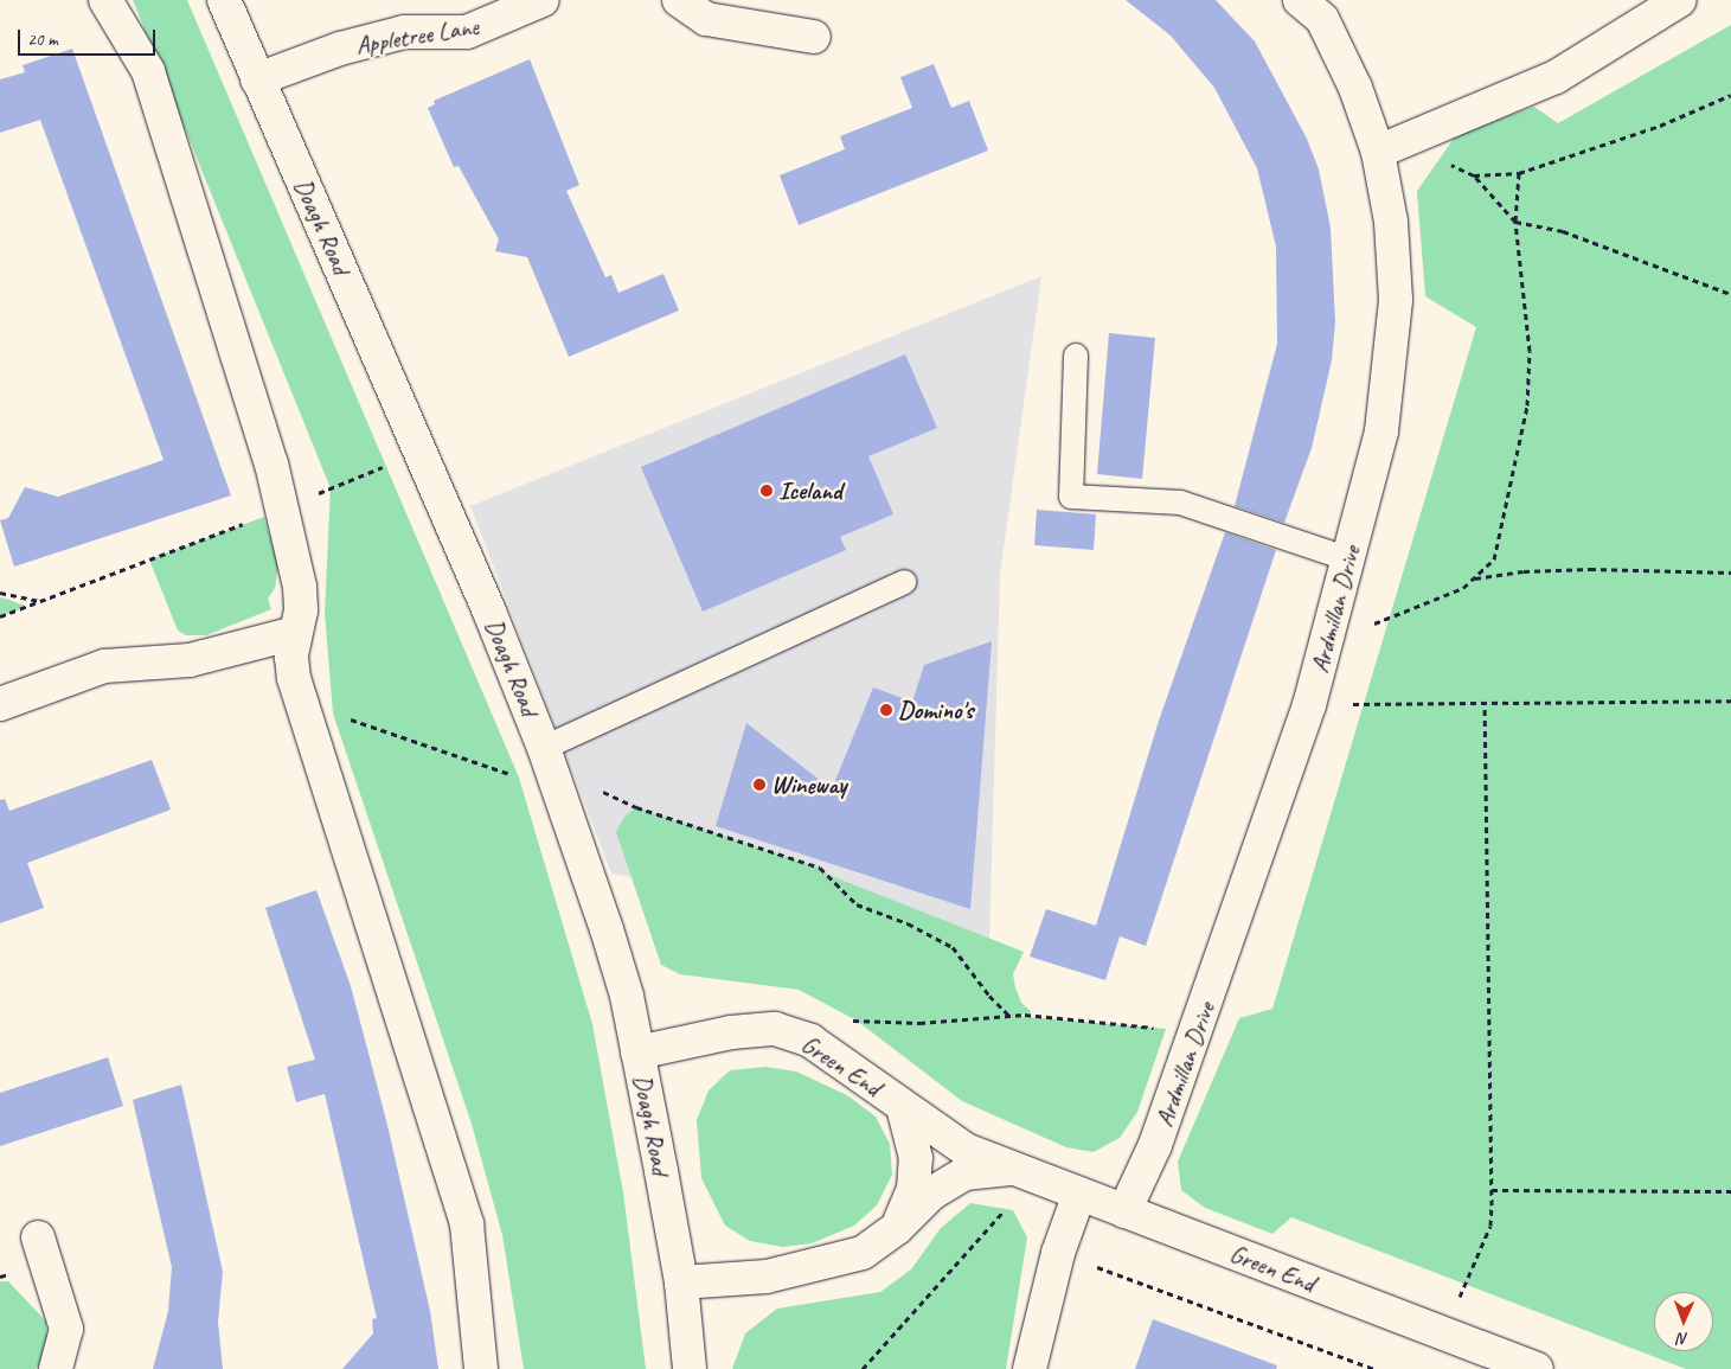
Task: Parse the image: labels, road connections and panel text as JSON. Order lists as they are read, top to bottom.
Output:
{
  "streets": {
    "street": [
      "Appletree Lane",
      "Doagh Road",
      "Ardmillan Drive",
      "Green End"
    ]
  },
  "crossings": [
    ["Appletree Lane", "Doagh Road"],
    ["Doagh Road", "Green End"],
    ["Ardmillan Drive", "Green End"]
  ],
  "places": ["Iceland", "Domino's", "Wineway"],
  "scale_bar": "20 m",
  "north": "bottom"
}
